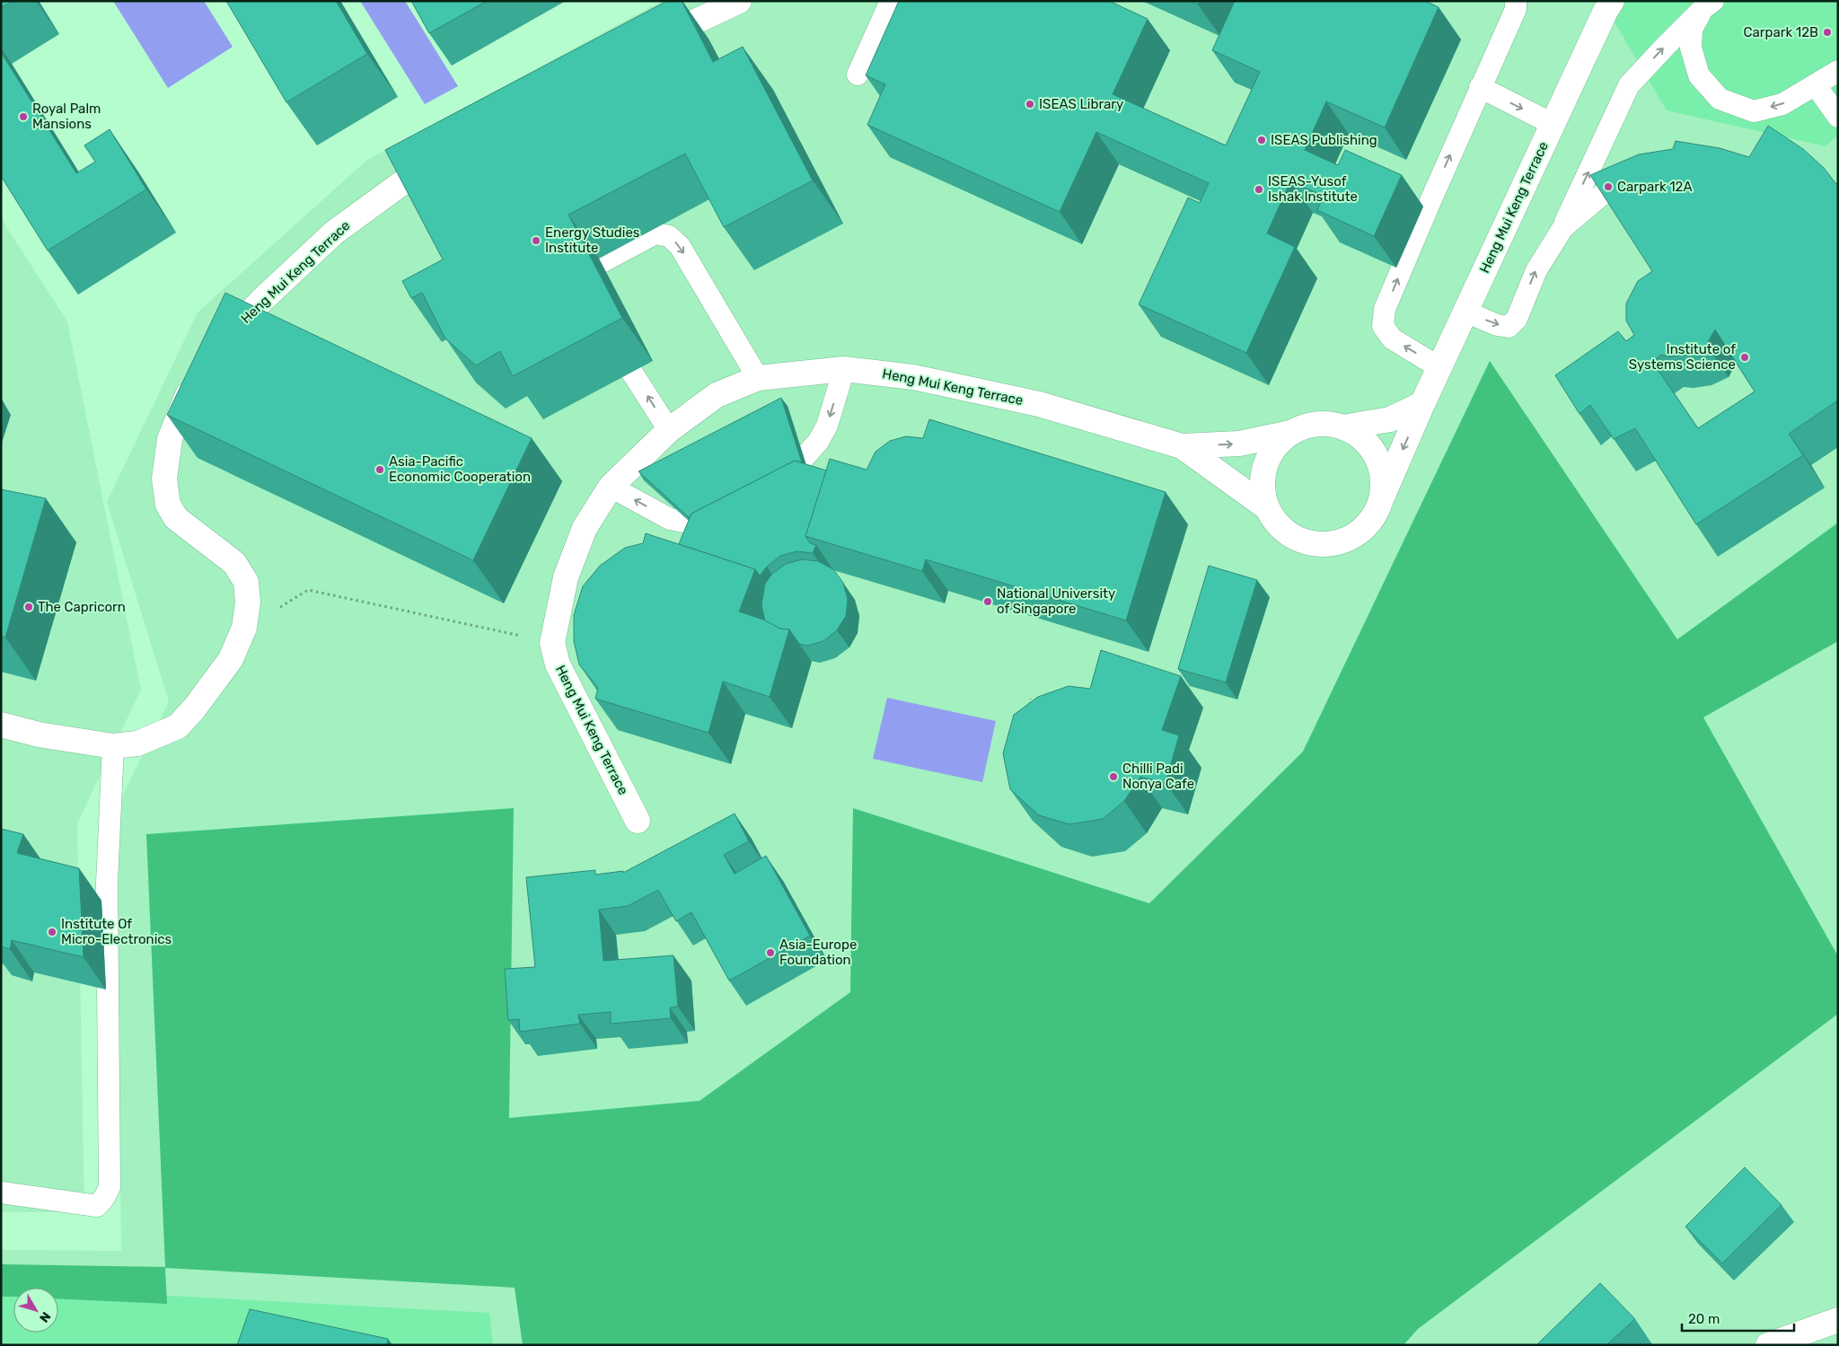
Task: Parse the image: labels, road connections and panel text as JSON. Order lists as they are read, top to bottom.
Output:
{
  "streets": {
    "street": ["Heng Mui Keng Terrace"]
  },
  "places": [
    "Carpark 12B",
    "ISEAS Library",
    "Royal Palm Mansions",
    "ISEAS Publishing",
    "Carpark 12A",
    "ISEAS-Yusof Ishak Institute",
    "Energy Studies Institute",
    "Institute of Systems Science",
    "Asia-Pacific Economic Cooperation",
    "National University of Singapore",
    "The Capricorn",
    "Chilli Padi Nonya Cafe",
    "Institute Of Micro-Electronics",
    "Asia-Europe Foundation"
  ],
  "scale_bar": "20 m",
  "north": "bottom right"
}
